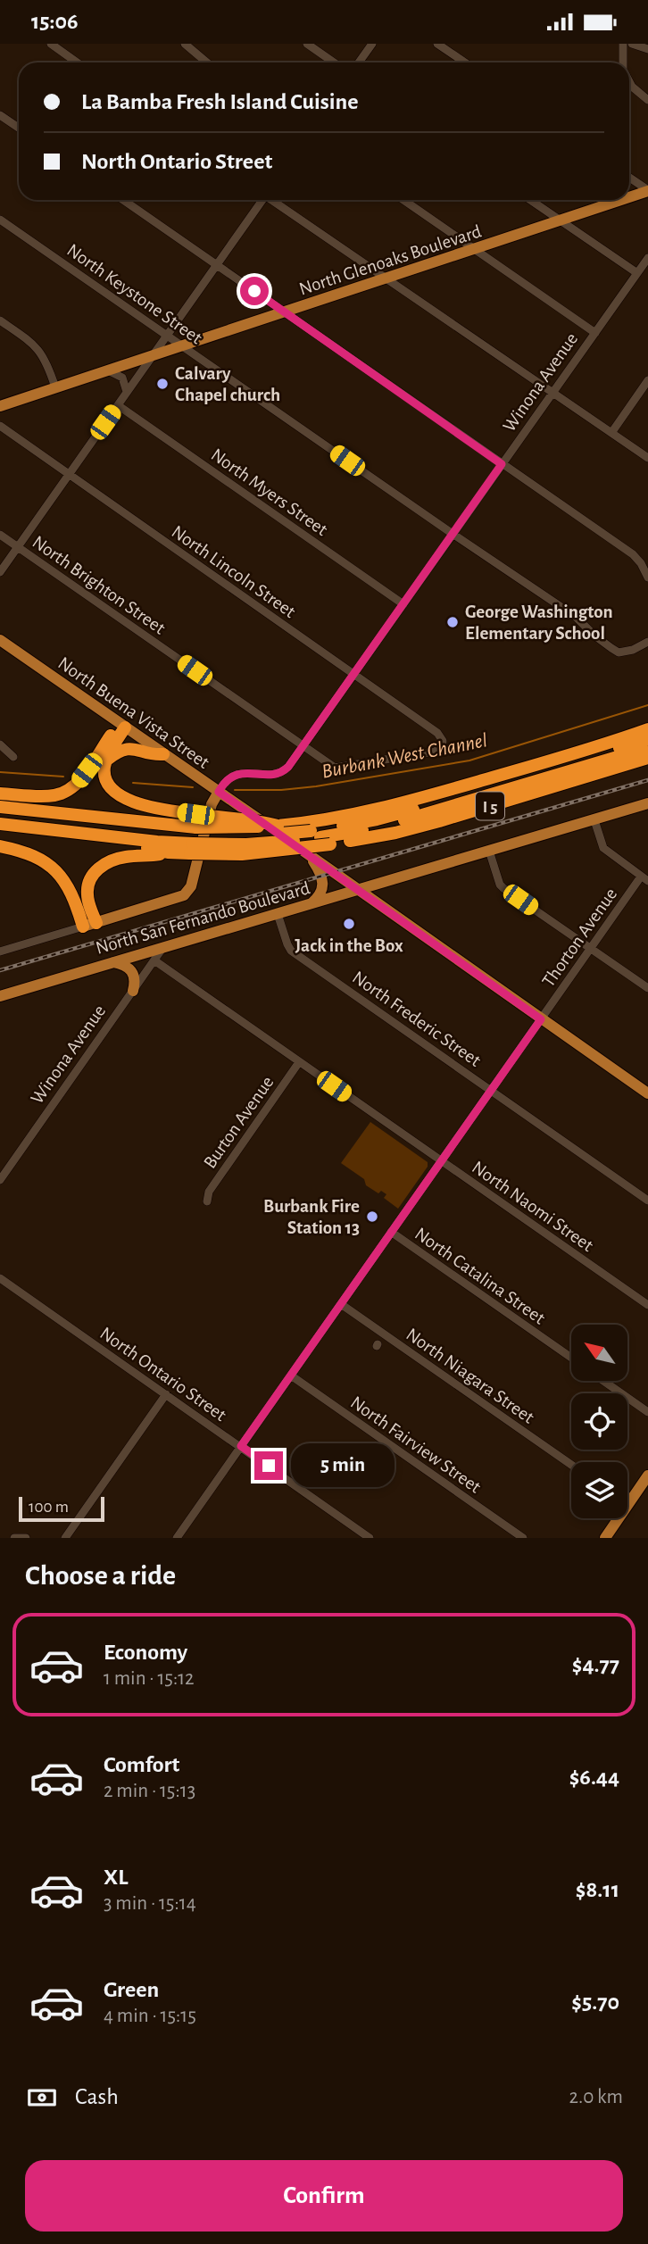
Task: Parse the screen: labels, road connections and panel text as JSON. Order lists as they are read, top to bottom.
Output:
{
  "streets": {
    "highway": ["I 5"],
    "main road": ["North Glenoaks Boulevard", "North Buena Vista Street", "North San Fernando Boulevard"],
    "street": [
      "North Keystone Street",
      "Winona Avenue",
      "North Myers Street",
      "North Lincoln Street",
      "North Brighton Street",
      "Thorton Avenue",
      "North Frederic Street",
      "Burton Avenue",
      "North Naomi Street",
      "North Catalina Street",
      "North Ontario Street",
      "North Niagara Street",
      "North Fairview Street"
    ]
  },
  "crossings": [
    ["North Glenoaks Boulevard", "North Keystone Street"],
    ["North Keystone Street", "Winona Avenue"],
    ["Winona Avenue", "North Myers Street"],
    ["Winona Avenue", "North Lincoln Street"],
    ["Winona Avenue", "North Brighton Street"],
    ["Winona Avenue", "North Buena Vista Street"],
    ["Winona Avenue", "North San Fernando Boulevard"],
    ["Winona Avenue", "North Naomi Street"],
    ["North Lincoln Street", "North Brighton Street"],
    ["North Buena Vista Street", "North San Fernando Boulevard"],
    ["North Buena Vista Street", "Thorton Avenue"],
    ["North San Fernando Boulevard", "North Frederic Street"],
    ["Thorton Avenue", "North Frederic Street"],
    ["Thorton Avenue", "North Naomi Street"],
    ["Thorton Avenue", "North Catalina Street"],
    ["Thorton Avenue", "North Ontario Street"],
    ["Thorton Avenue", "North Niagara Street"],
    ["Thorton Avenue", "North Fairview Street"],
    ["Burton Avenue", "North Naomi Street"]
  ],
  "water": ["Burbank West Channel"],
  "places": [
    "Calvary Chapel church",
    "George Washington Elementary School",
    "Jack in the Box",
    "Burbank Fire Station 13"
  ],
  "scale_bar": "100 m",
  "north": "top left",
  "page": {
    "status": "15:06",
    "banner": ["La Bamba Fresh Island Cuisine", "North Ontario Street"],
    "bubble": "5 min",
    "scale": "100 m",
    "heading": "Choose a ride",
    "list": [
      {
        "name": "Economy",
        "note": "1 min · 15:12",
        "value": "$4.77"
      },
      {
        "name": "Comfort",
        "note": "2 min · 15:13",
        "value": "$6.44"
      },
      {
        "name": "XL",
        "note": "3 min · 15:14",
        "value": "$8.11"
      },
      {
        "name": "Green",
        "note": "4 min · 15:15",
        "value": "$5.70"
      }
    ],
    "pay": ["Cash", "2.0 km"],
    "buttons": "Confirm"
  }
}
